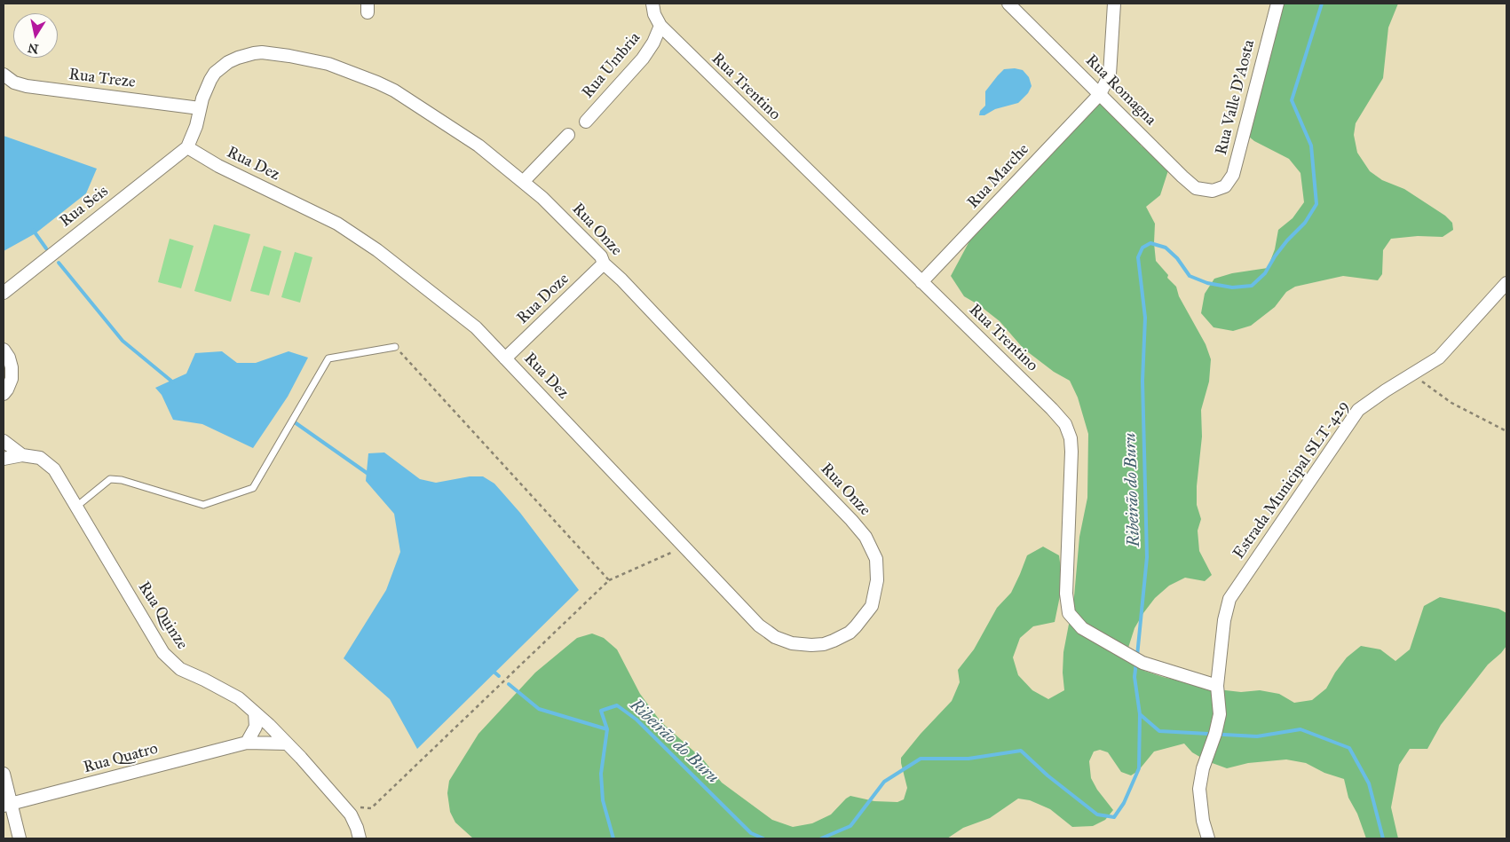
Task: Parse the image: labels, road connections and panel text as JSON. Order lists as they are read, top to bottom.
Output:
{
  "streets": {
    "street": [
      "Rua Umbria",
      "Rua Treze",
      "Rua Trentino",
      "Rua Romagna",
      "Rua Valle D'Aosta",
      "Rua Dez",
      "Rua Marche",
      "Rua Seis",
      "Rua Onze",
      "Rua Doze",
      "Estrada Municipal SLT-429",
      "Rua Quinze",
      "Rua Quatro"
    ]
  },
  "crossings": [
    ["Rua Umbria", "Rua Trentino"],
    ["Rua Treze", "Rua Onze"],
    ["Rua Trentino", "Rua Marche"],
    ["Rua Trentino", "Estrada Municipal SLT-429"],
    ["Rua Romagna", "Rua Valle D'Aosta"],
    ["Rua Romagna", "Rua Marche"],
    ["Rua Dez", "Rua Seis"],
    ["Rua Dez", "Rua Onze"],
    ["Rua Dez", "Rua Doze"],
    ["Rua Seis", "Rua Onze"],
    ["Rua Onze", "Rua Doze"],
    ["Rua Quinze", "Rua Quatro"]
  ],
  "water": ["Ribeirão do Buru"],
  "north": "bottom"
}
